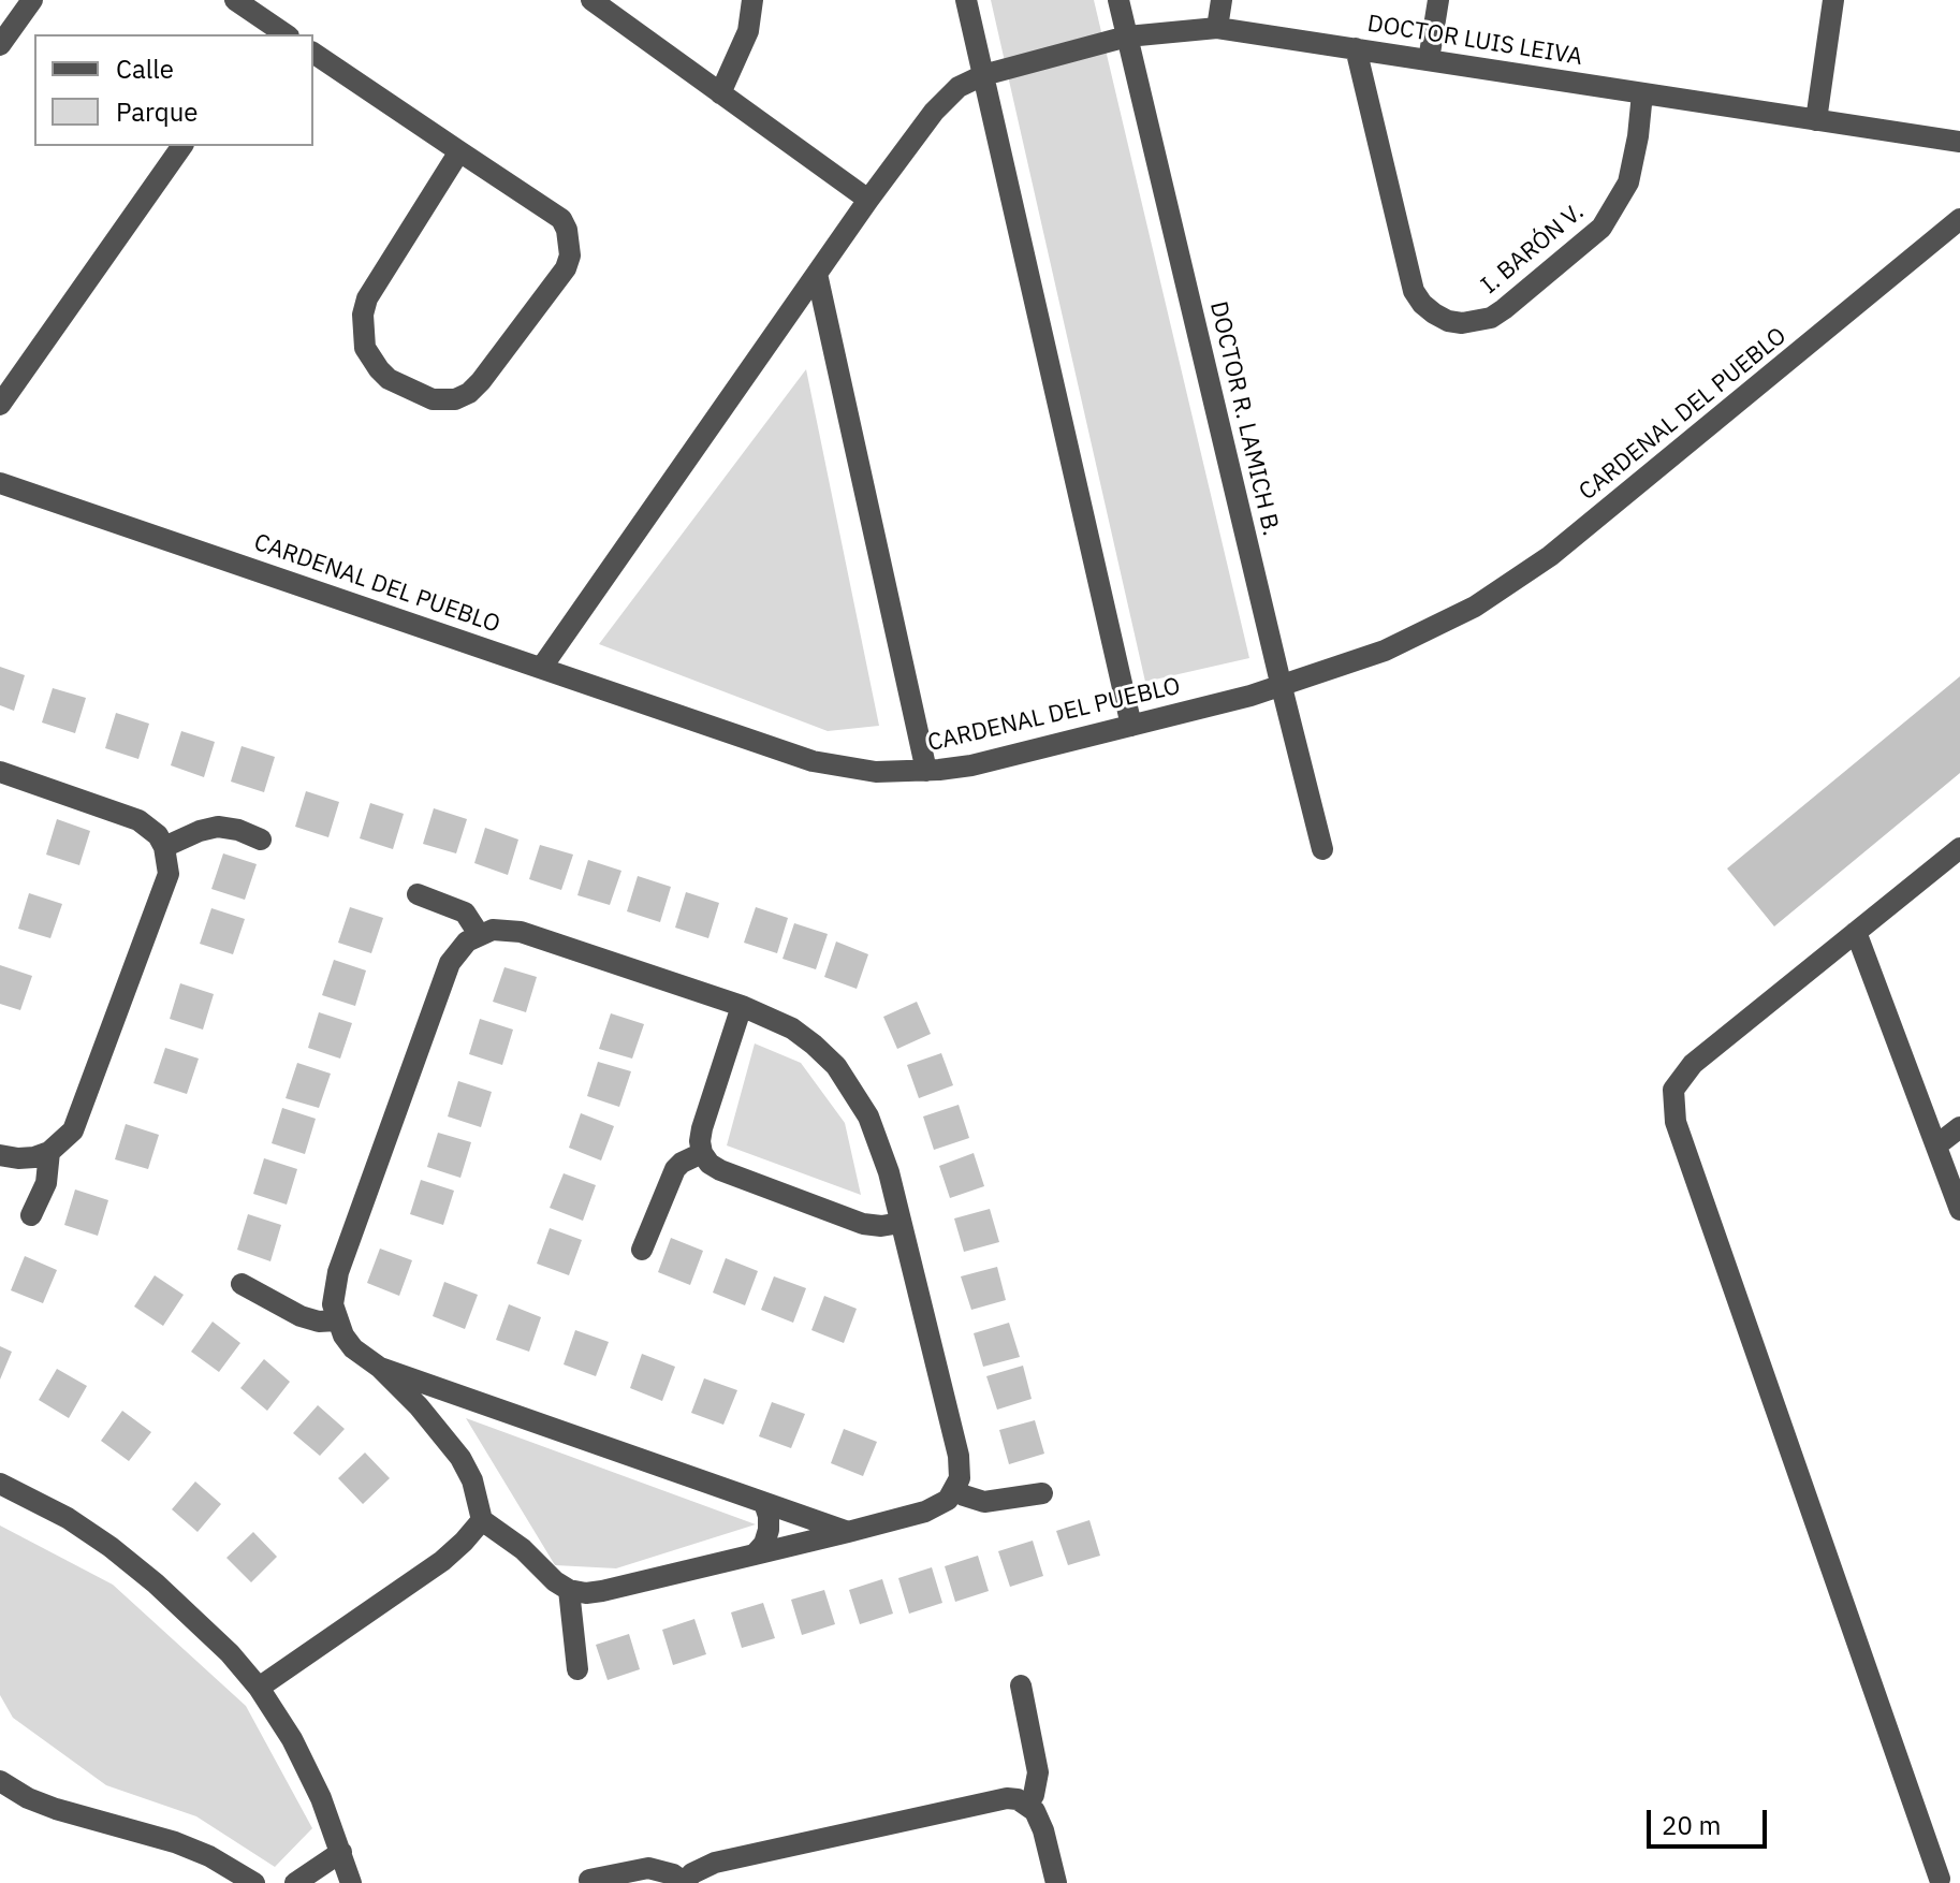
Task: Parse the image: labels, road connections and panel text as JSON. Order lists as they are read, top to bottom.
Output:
{
  "streets": {
    "street": [
      "DOCTOR LUIS LEIVA",
      "I. BARÓN V.",
      "CARDENAL DEL PUEBLO",
      "DOCTOR R. LAMICH B."
    ]
  },
  "crossings": [
    ["DOCTOR LUIS LEIVA", "I. BARÓN V."],
    ["DOCTOR LUIS LEIVA", "CARDENAL DEL PUEBLO"],
    ["DOCTOR LUIS LEIVA", "DOCTOR R. LAMICH B."],
    ["CARDENAL DEL PUEBLO", "DOCTOR R. LAMICH B."]
  ],
  "legend": ["Calle", "Parque"],
  "scale_bar": "20 m"
}
